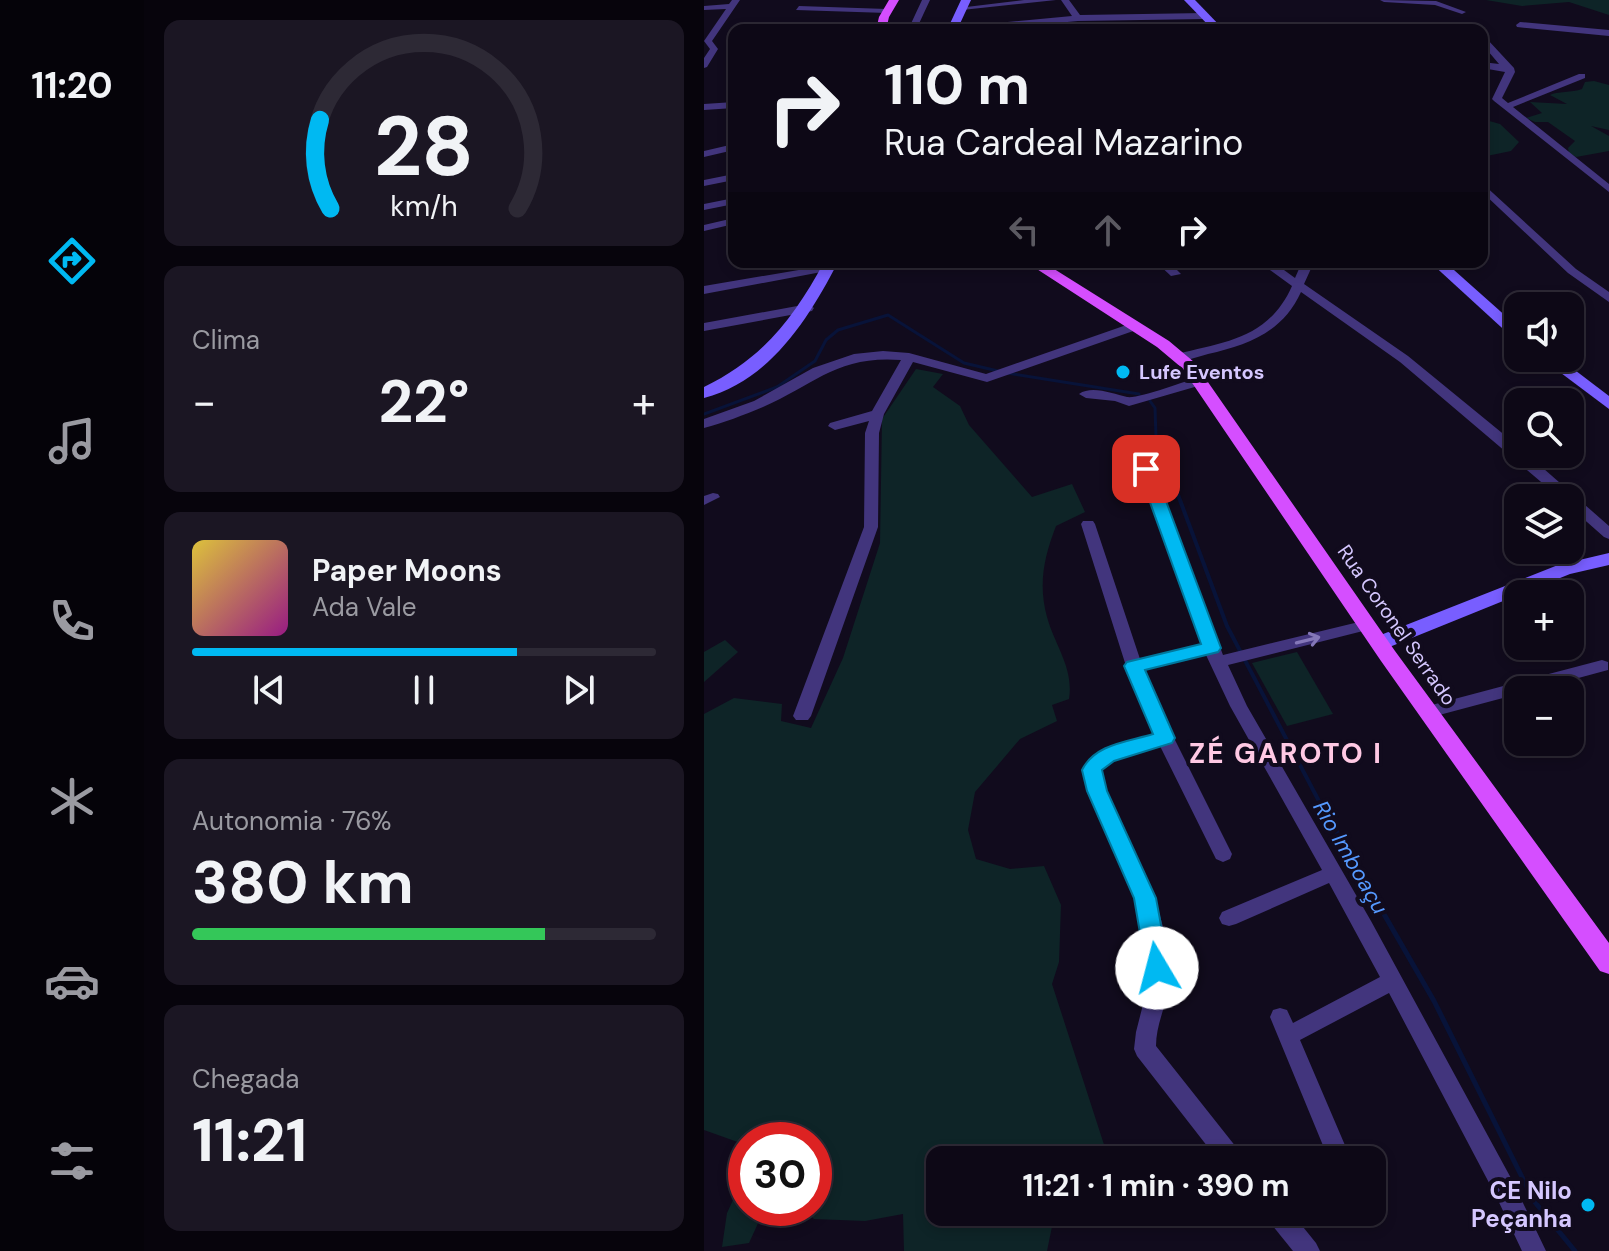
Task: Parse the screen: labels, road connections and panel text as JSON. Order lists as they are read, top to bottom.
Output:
{
  "streets": {
    "main road": ["Rua Coronel Serrado"]
  },
  "districts": ["ZÉ GAROTO I"],
  "water": ["Rio Imboaçu"],
  "places": ["Lufe Eventos", "CE Nilo Peçanha"],
  "page": {
    "tabs": "11:20",
    "turn": ["110 m", "Rua Cardeal Mazarino"],
    "tile": [
      "Clima",
      ["Autonomia · 76%", "380 km"],
      ["Chegada", "11:21"]
    ],
    "map_buttons": ["+", "−"],
    "heat": ["−", "22°", "+"],
    "song": ["Paper Moons", "Ada Vale"],
    "limit": "30",
    "trip": "11:21 · 1 min · 390 m",
    "gauge": ["28", "km/h"]
  }
}
